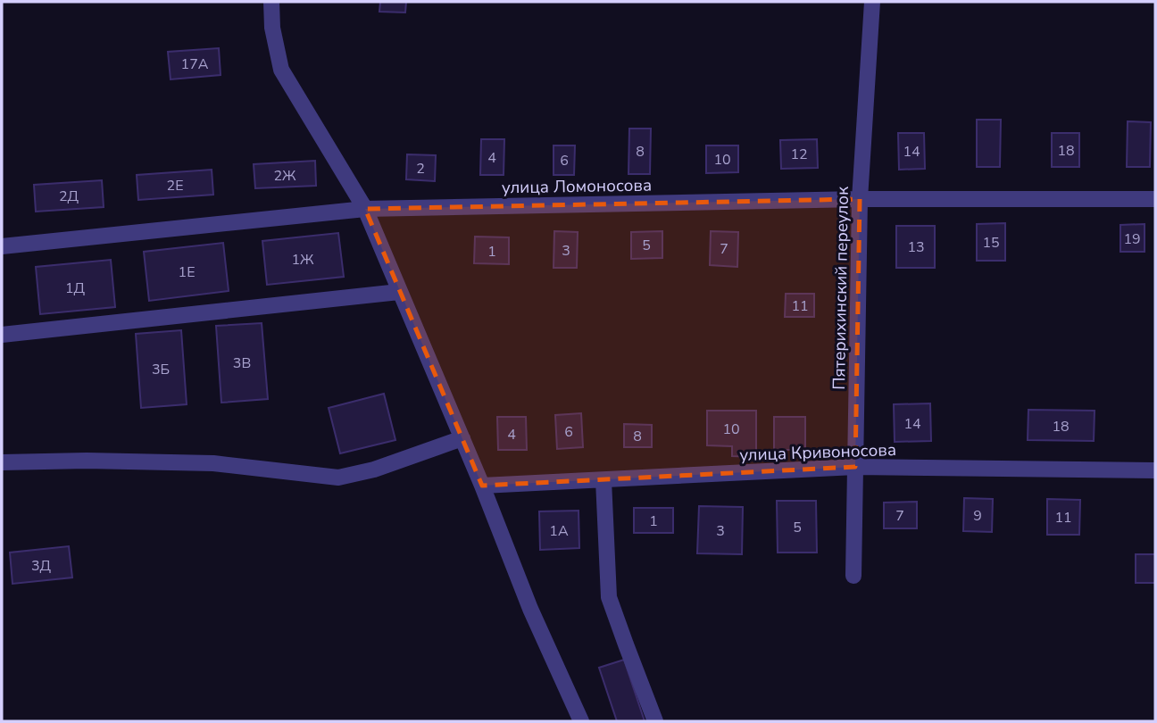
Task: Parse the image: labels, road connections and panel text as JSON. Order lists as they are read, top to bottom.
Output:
{
  "streets": {
    "street": ["улица Ломоносова", "Пятерихинский переулок", "улица Кривоносова"]
  },
  "crossings": [
    ["улица Ломоносова", "Пятерихинский переулок"],
    ["Пятерихинский переулок", "улица Кривоносова"]
  ],
  "house_numbers": [
    "17А",
    "18",
    "8",
    "14",
    "12",
    "4",
    "10",
    "6",
    "2",
    "2Ж",
    "2Е",
    "2Д",
    "19",
    "15",
    "5",
    "13",
    "7",
    "3",
    "1",
    "1Ж",
    "1Е",
    "1Д",
    "11",
    "3В",
    "3Б",
    "14",
    "18",
    "10",
    "6",
    "4",
    "8",
    "7",
    "9",
    "11",
    "1",
    "5",
    "1А",
    "3",
    "3Д"
  ]
}
